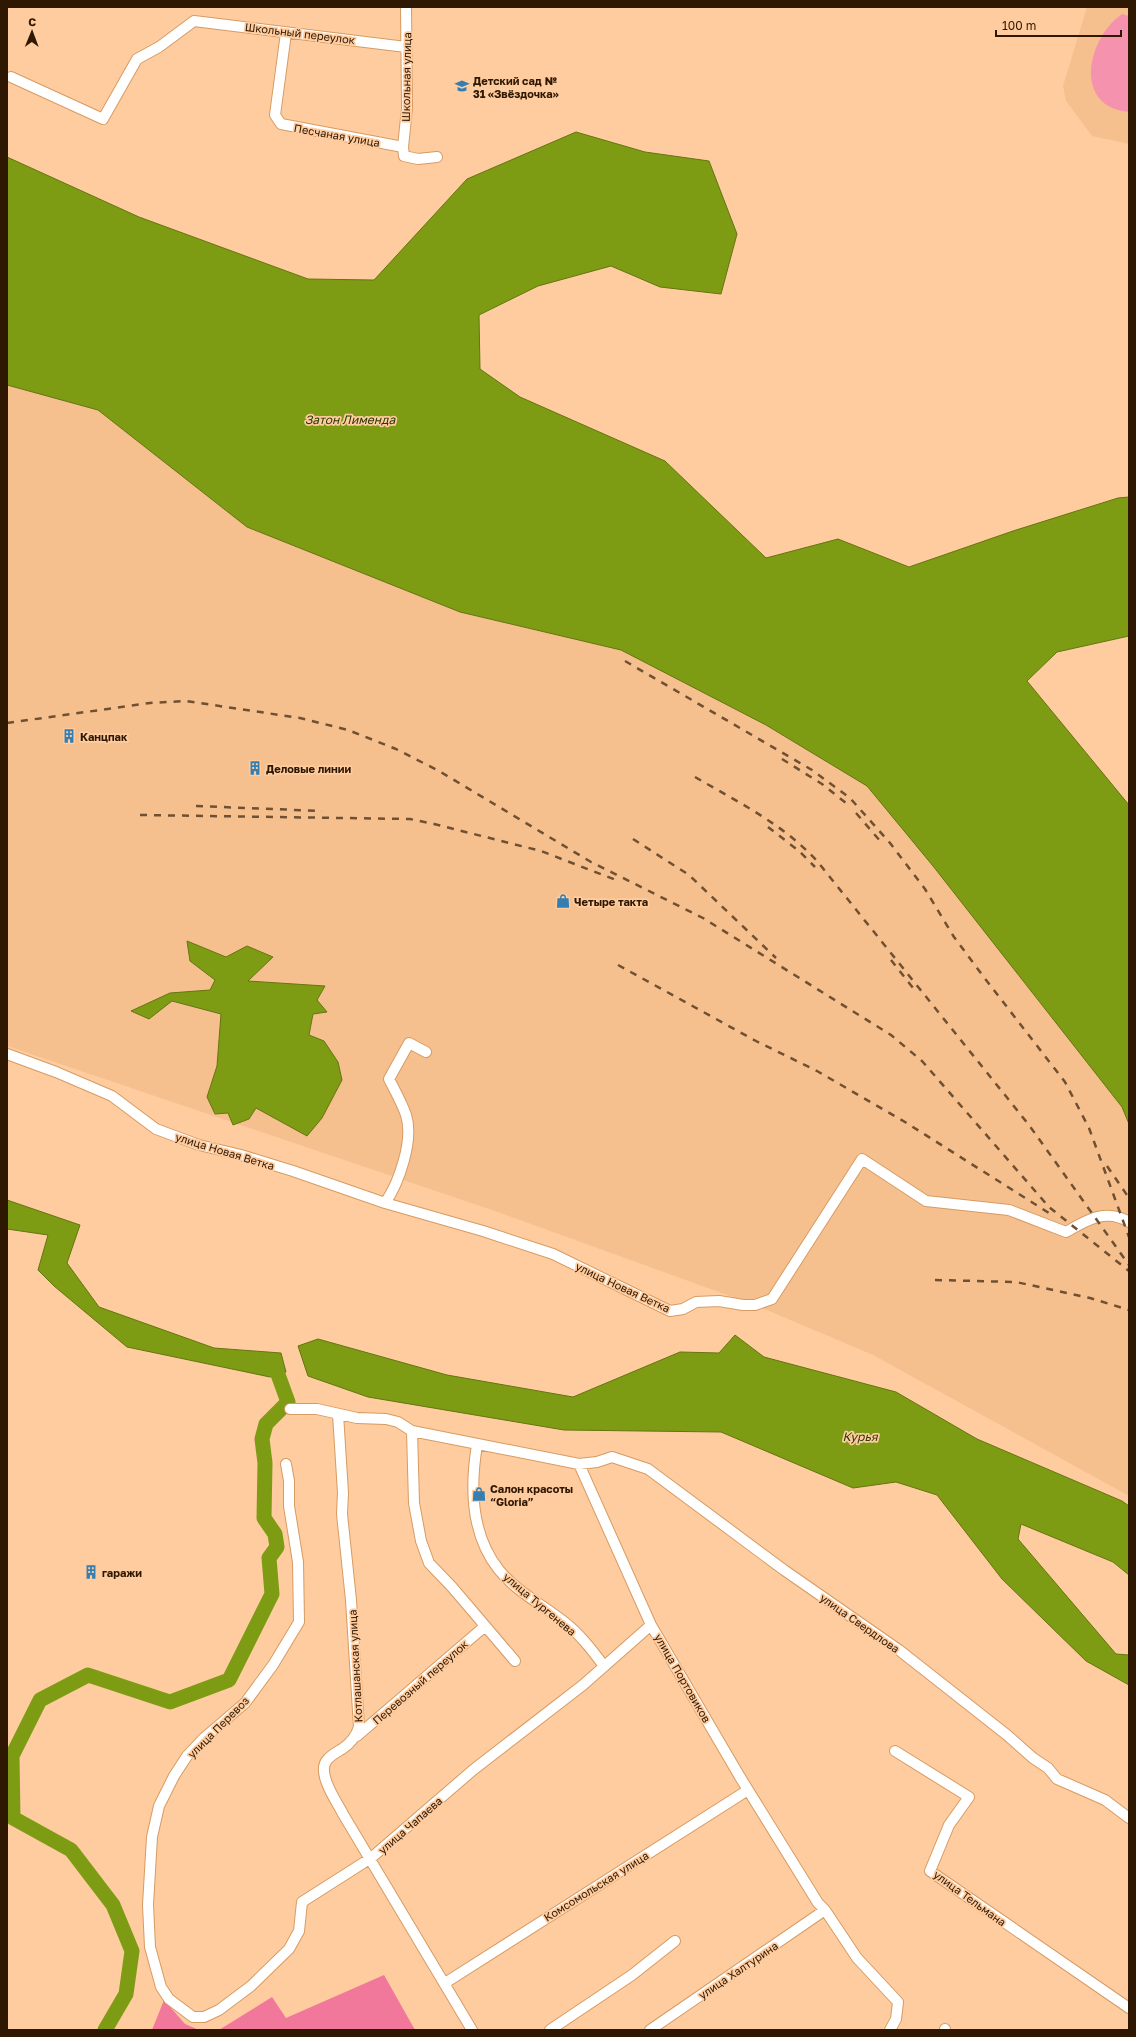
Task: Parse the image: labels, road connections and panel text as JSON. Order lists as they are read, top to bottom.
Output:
{
  "streets": {
    "street": [
      "Школьный переулок",
      "Школьная улица",
      "Песчаная улица",
      "улица Новая Ветка",
      "улица Тургенева",
      "улица Свердлова",
      "Котлашанская улица",
      "улица Портовиков",
      "Перевозный переулок",
      "улица Перевоз",
      "улица Чапаева",
      "Комсомольская улица",
      "улица Тельмана",
      "улица Халтурина"
    ]
  },
  "crossings": [
    ["Школьный переулок", "Школьная улица"],
    ["Школьный переулок", "Песчаная улица"],
    ["Школьная улица", "Песчаная улица"],
    ["улица Тургенева", "улица Чапаева"],
    ["улица Свердлова", "улица Портовиков"],
    ["Котлашанская улица", "Перевозный переулок"],
    ["Котлашанская улица", "улица Чапаева"],
    ["Котлашанская улица", "Комсомольская улица"],
    ["улица Портовиков", "улица Чапаева"],
    ["улица Портовиков", "Комсомольская улица"],
    ["улица Портовиков", "улица Халтурина"],
    ["улица Перевоз", "улица Чапаева"]
  ],
  "water": ["Затон Лименда", "Курья"],
  "places": {
    "school or university": ["Детский сад № 31 «Звёздочка»"],
    "building": ["Канцпак", "Деловые линии", "гаражи"],
    "shop": ["Четыре такта", "Салон красоты “Gloria”"]
  },
  "scale_bar": "100 m",
  "north": "top"
}
